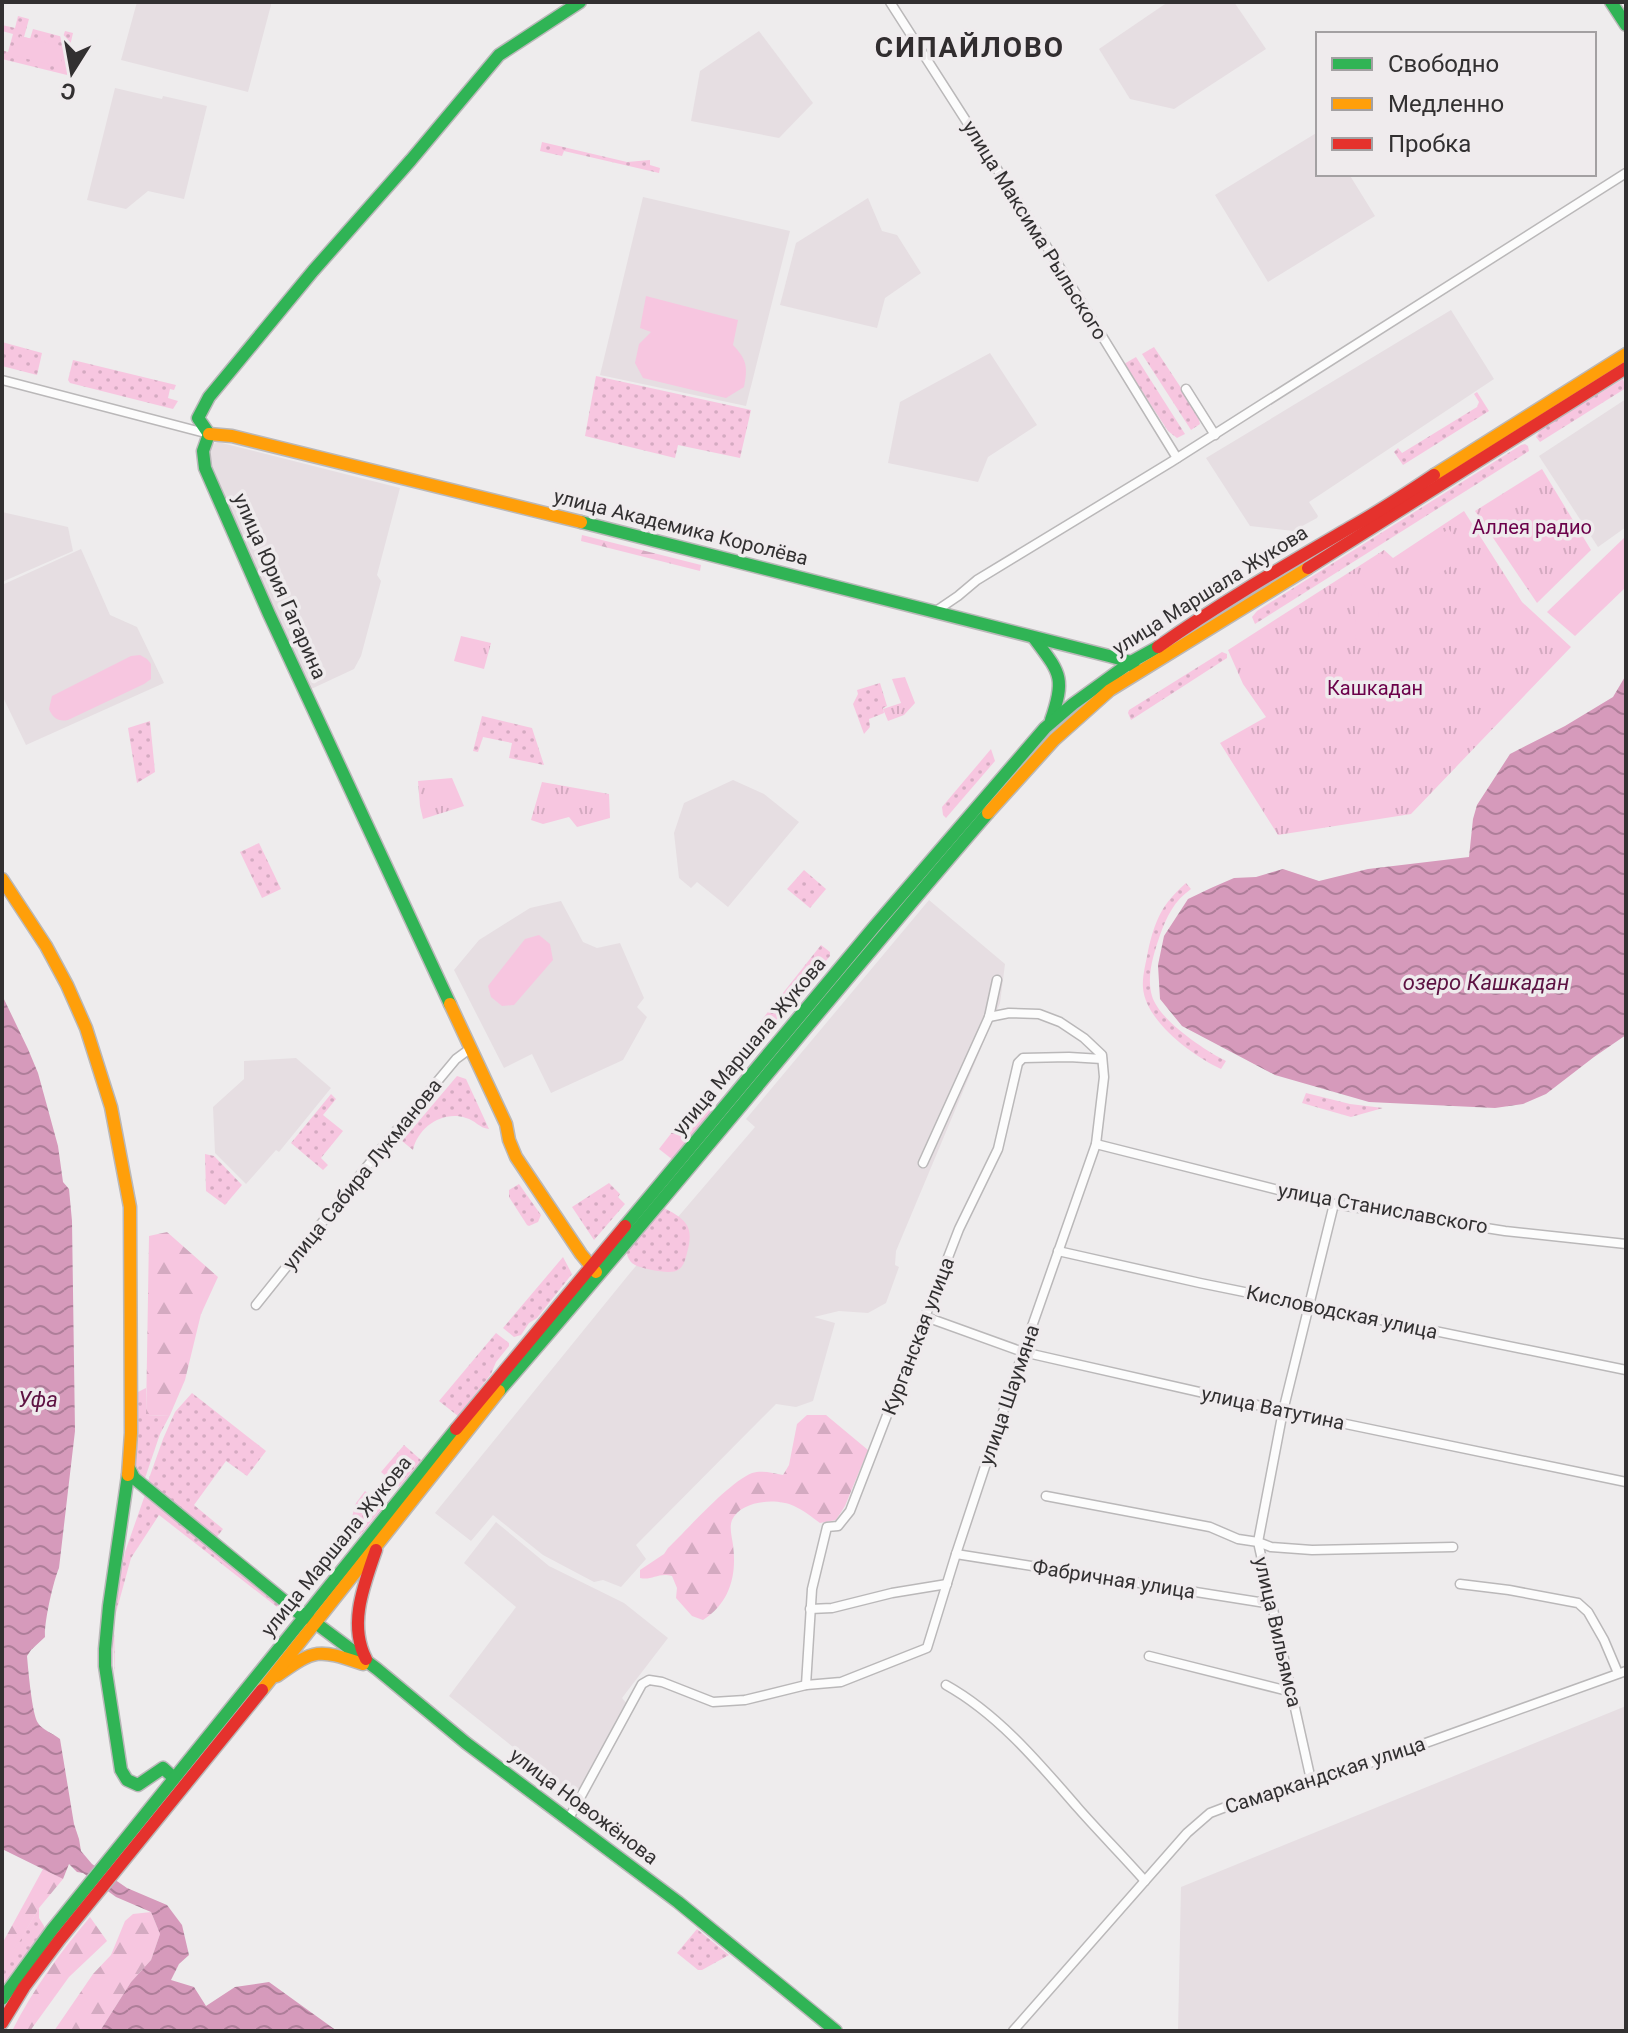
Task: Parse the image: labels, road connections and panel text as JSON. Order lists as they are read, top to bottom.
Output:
{
  "streets": {
    "main road": [
      "улица Академика Королёва",
      "улица Юрия Гагарина",
      "улица Маршала Жукова",
      "улица Новожёнова"
    ],
    "street": [
      "улица Максима Рыльского",
      "улица Сабира Лукманова",
      "улица Станиславского",
      "Кисловодская улица",
      "Курганская улица",
      "улица Шаумяна",
      "улица Ватутина",
      "Фабричная улица",
      "улица Вильямса",
      "Самаркандская улица"
    ]
  },
  "crossings": [
    ["улица Академика Королёва", "улица Юрия Гагарина"],
    ["улица Академика Королёва", "улица Маршала Жукова"],
    ["улица Юрия Гагарина", "улица Маршала Жукова"],
    ["улица Юрия Гагарина", "улица Сабира Лукманова"],
    ["улица Маршала Жукова", "улица Новожёнова"],
    ["улица Станиславского", "улица Шаумяна"],
    ["улица Станиславского", "улица Вильямса"],
    ["Кисловодская улица", "улица Шаумяна"],
    ["Кисловодская улица", "улица Вильямса"],
    ["Курганская улица", "улица Шаумяна"],
    ["Курганская улица", "улица Ватутина"],
    ["улица Шаумяна", "улица Ватутина"],
    ["улица Шаумяна", "Фабричная улица"],
    ["улица Ватутина", "улица Вильямса"],
    ["Фабричная улица", "улица Вильямса"],
    ["улица Вильямса", "Самаркандская улица"]
  ],
  "districts": ["СИПАЙЛОВО"],
  "water": ["озеро Кашкадан", "Уфа"],
  "parks": ["Аллея радио", "Кашкадан"],
  "legend": ["Свободно", "Медленно", "Пробка"],
  "north": "bottom"
}
